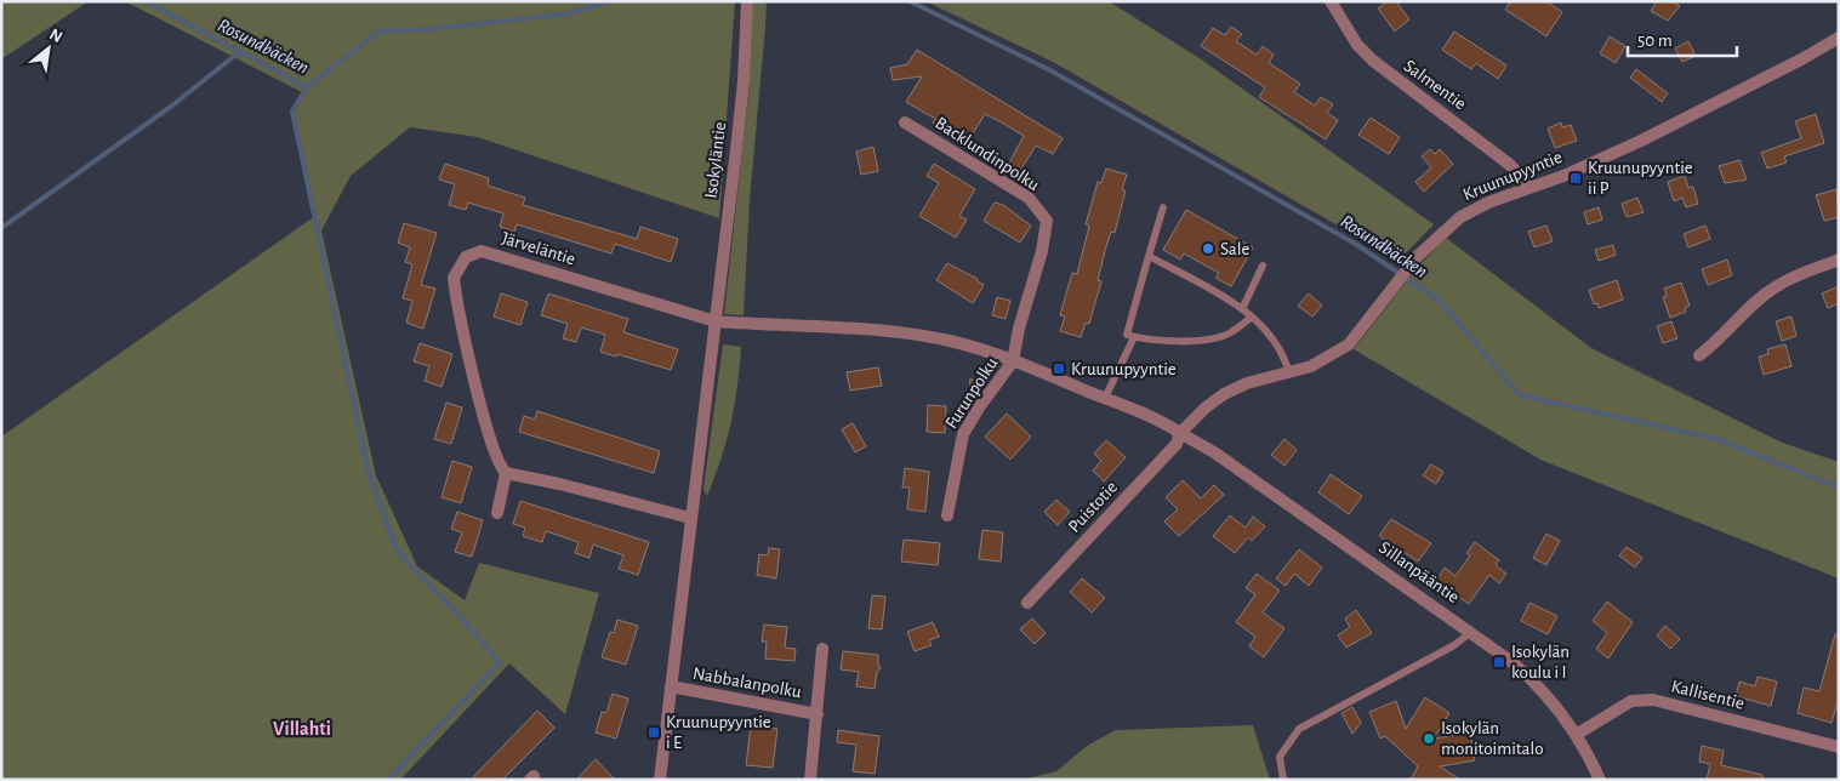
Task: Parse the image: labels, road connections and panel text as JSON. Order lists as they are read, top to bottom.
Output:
{
  "streets": {
    "street": [
      "Salmentie",
      "Backlundinpolku",
      "Isokyläntie",
      "Kruunupyyntie",
      "Järveläntie",
      "Furunpolku",
      "Puistotie",
      "Sillanpääntie",
      "Nabbalanpolku",
      "Kallisentie"
    ]
  },
  "crossings": [
    ["Salmentie", "Kruunupyyntie"],
    ["Backlundinpolku", "Furunpolku"],
    ["Isokyläntie", "Järveläntie"],
    ["Kruunupyyntie", "Puistotie"],
    ["Kruunupyyntie", "Sillanpääntie"],
    ["Puistotie", "Sillanpääntie"],
    ["Sillanpääntie", "Kallisentie"]
  ],
  "districts": ["Villahti"],
  "water": ["Rosundbäcken"],
  "places": {
    "transit": [
      "Kruunupyyntie ii P",
      "Kruunupyyntie",
      "Isokylän koulu i I",
      "Kruunupyyntie i E"
    ],
    "other": ["Sale", "Isokylän monitoimitalo"]
  },
  "scale_bar": "50 m",
  "north": "top right"
}
